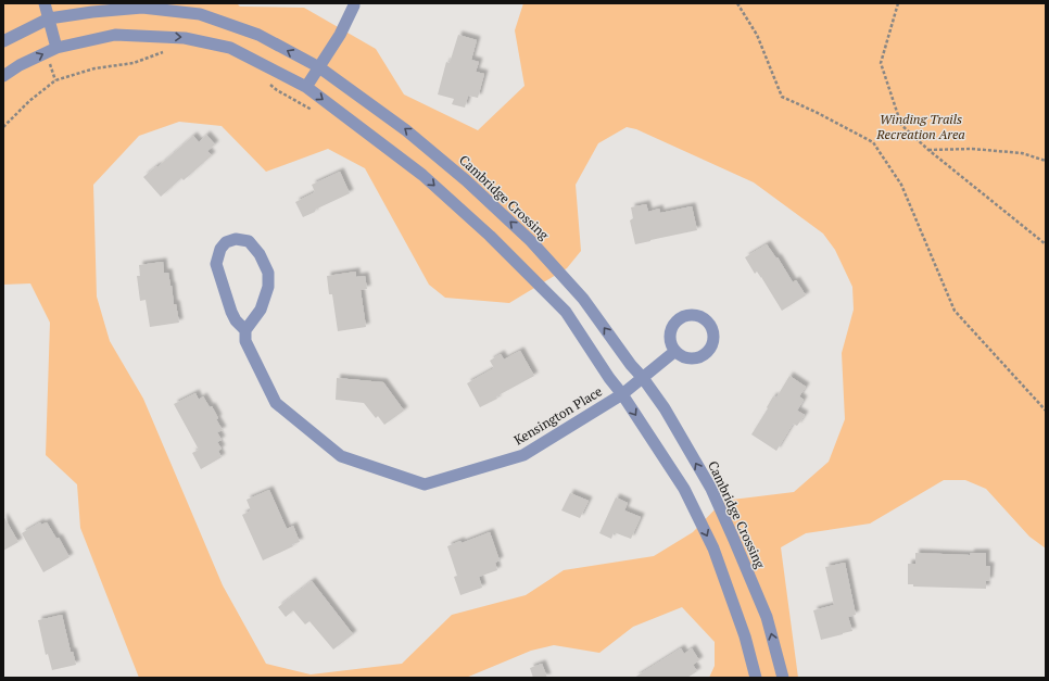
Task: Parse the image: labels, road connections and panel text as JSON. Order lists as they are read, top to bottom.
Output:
{
  "streets": {
    "street": ["Cambridge Crossing", "Kensington Place"]
  },
  "crossings": [
    ["Cambridge Crossing", "Kensington Place"]
  ],
  "parks": ["Winding Trails Recreation Area"]
}
